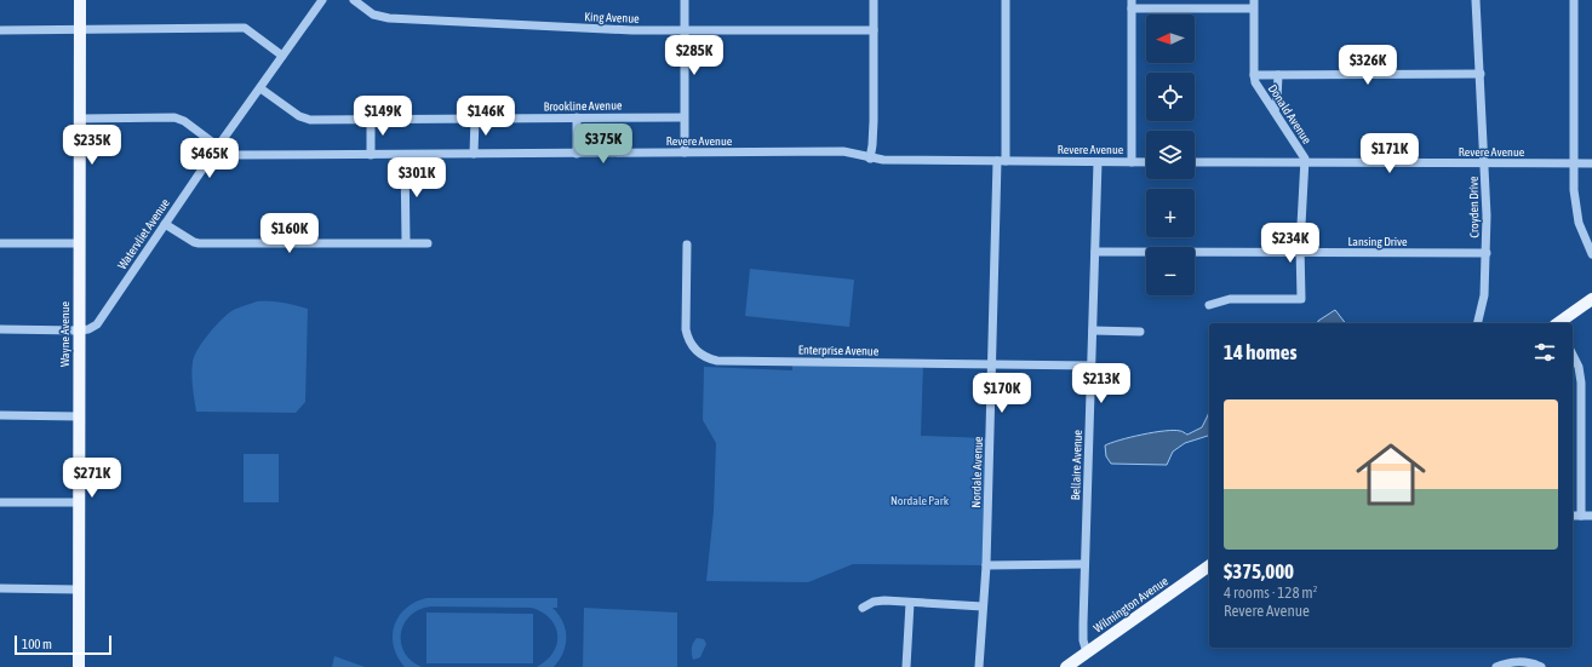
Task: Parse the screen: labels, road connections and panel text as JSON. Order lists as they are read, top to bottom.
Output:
{
  "streets": {
    "main road": ["Wayne Avenue", "Wilmington Avenue"],
    "street": [
      "King Avenue",
      "Brookline Avenue",
      "Donald Avenue",
      "Revere Avenue",
      "Croyden Drive",
      "Watervliet Avenue",
      "Lansing Drive",
      "Enterprise Avenue",
      "Bellaire Avenue",
      "Nordale Avenue"
    ]
  },
  "crossings": [
    ["Brookline Avenue", "Watervliet Avenue"],
    ["Donald Avenue", "Revere Avenue"],
    ["Donald Avenue", "Lansing Drive"],
    ["Revere Avenue", "Croyden Drive"],
    ["Revere Avenue", "Watervliet Avenue"],
    ["Revere Avenue", "Wayne Avenue"],
    ["Revere Avenue", "Bellaire Avenue"],
    ["Revere Avenue", "Nordale Avenue"],
    ["Croyden Drive", "Lansing Drive"],
    ["Watervliet Avenue", "Wayne Avenue"],
    ["Lansing Drive", "Bellaire Avenue"],
    ["Enterprise Avenue", "Bellaire Avenue"],
    ["Enterprise Avenue", "Nordale Avenue"],
    ["Bellaire Avenue", "Wilmington Avenue"]
  ],
  "parks": ["Nordale Park"],
  "scale_bar": "100 m",
  "north": "left",
  "page": {
    "map_buttons": ["+", "−"],
    "price": [
      "$285K",
      "$326K",
      "$149K",
      "$146K",
      "$375K",
      "$235K",
      "$171K",
      "$465K",
      "$301K",
      "$160K",
      "$234K",
      "$213K",
      "$170K",
      "$271K"
    ],
    "heading": "14 homes",
    "list": [
      {
        "name": "$375,000",
        "note": "4 rooms · 128 m² · Revere Avenue"
      }
    ],
    "scale": "100 m"
  }
}
